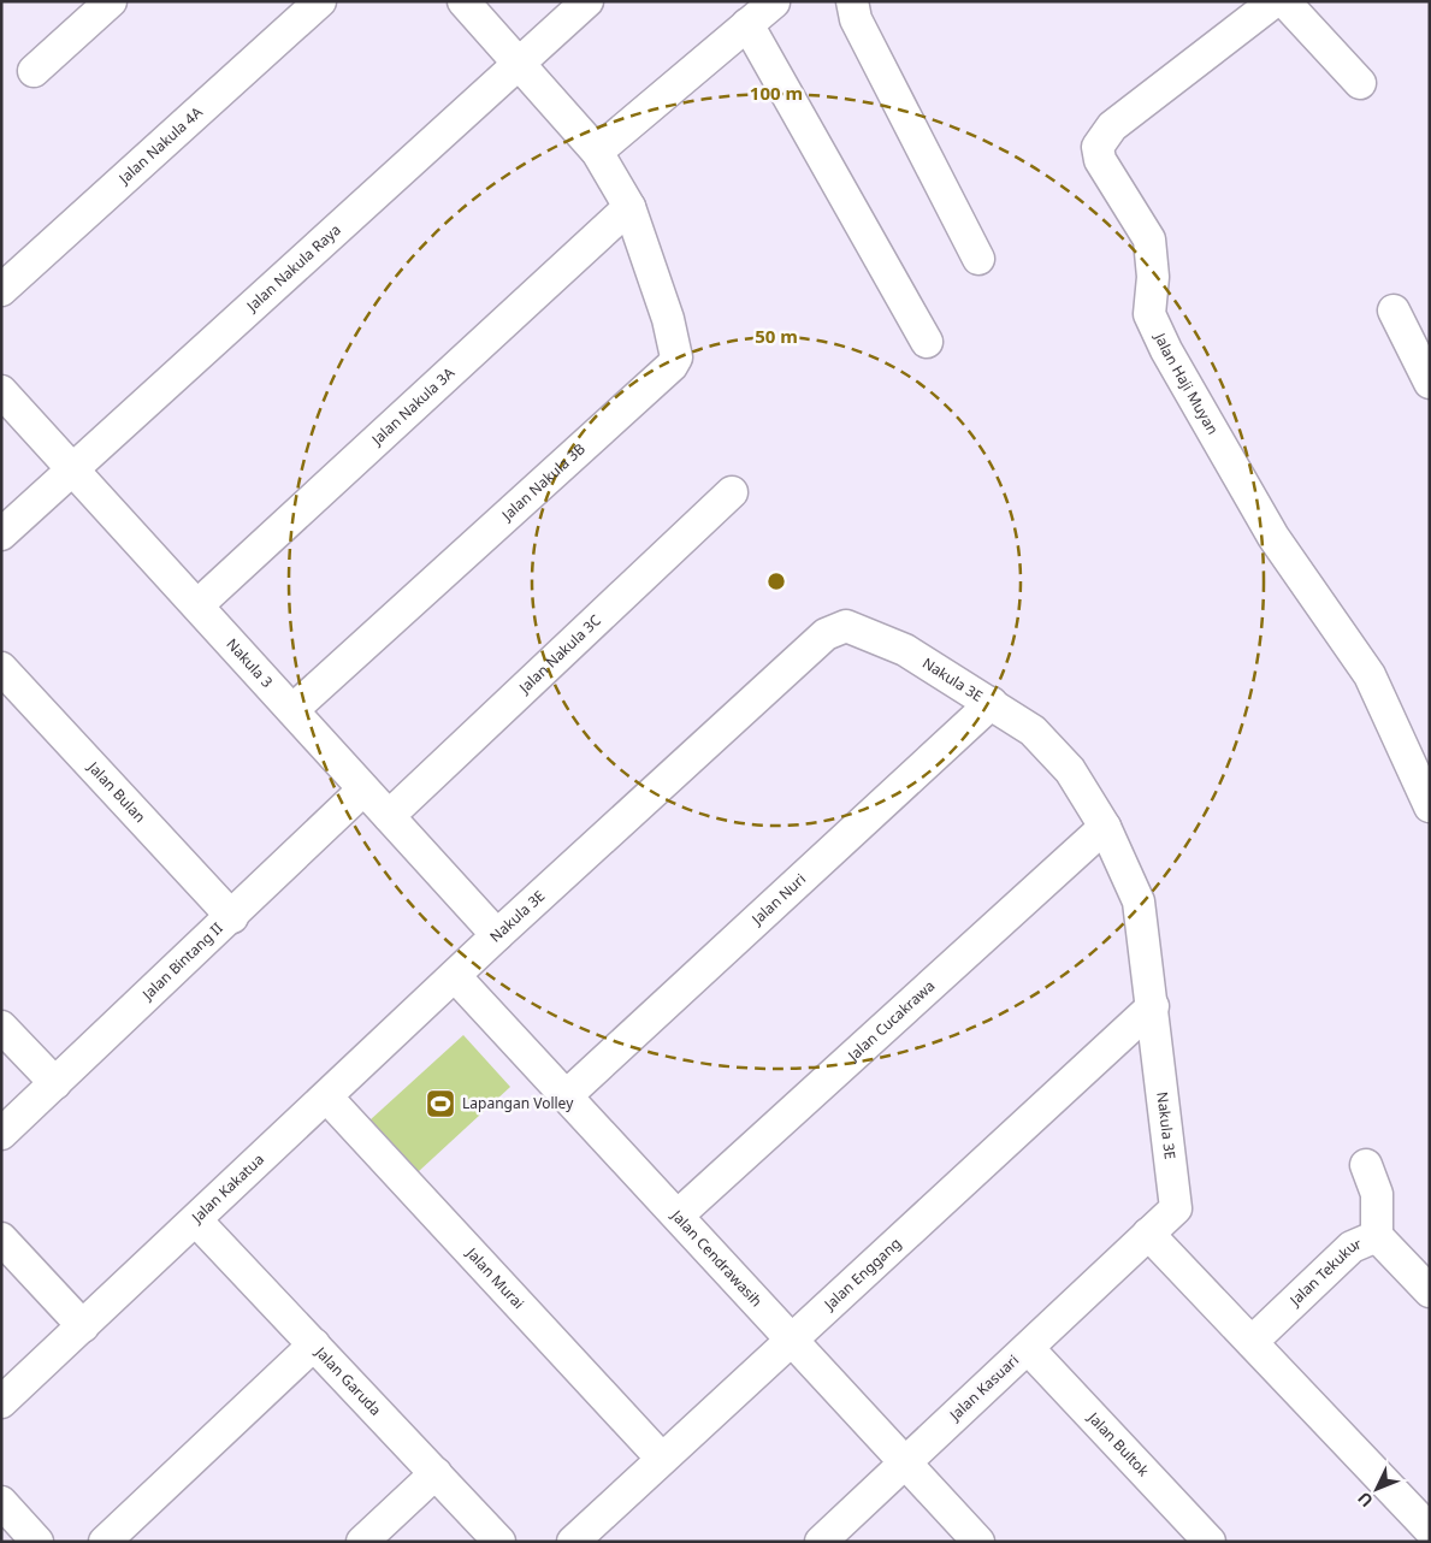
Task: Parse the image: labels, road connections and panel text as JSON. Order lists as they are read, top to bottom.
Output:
{
  "streets": {
    "street": [
      "Jalan Nakula 4A",
      "Jalan Nakula Raya",
      "Jalan Haji Muyan",
      "Jalan Nakula 3A",
      "Jalan Nakula 3B",
      "Jalan Nakula 3C",
      "Nakula 3",
      "Nakula 3E",
      "Jalan Bulan",
      "Jalan Nuri",
      "Jalan Bintang II",
      "Jalan Cucakrawa",
      "Jalan Kakatua",
      "Jalan Cendrawasih",
      "Jalan Tekukur",
      "Jalan Enggang",
      "Jalan Murai",
      "Jalan Garuda",
      "Jalan Kasuari",
      "Jalan Bultok"
    ]
  },
  "crossings": [
    ["Jalan Nakula Raya", "Jalan Nakula 3B"],
    ["Jalan Nakula Raya", "Nakula 3"],
    ["Jalan Nakula 3A", "Jalan Nakula 3B"],
    ["Jalan Nakula 3A", "Nakula 3"],
    ["Jalan Nakula 3B", "Nakula 3"],
    ["Jalan Nakula 3C", "Nakula 3"],
    ["Nakula 3", "Nakula 3E"],
    ["Nakula 3", "Jalan Bintang II"],
    ["Nakula 3E", "Jalan Nuri"],
    ["Nakula 3E", "Jalan Cucakrawa"],
    ["Nakula 3E", "Jalan Kakatua"],
    ["Nakula 3E", "Jalan Cendrawasih"],
    ["Nakula 3E", "Jalan Enggang"],
    ["Nakula 3E", "Jalan Kasuari"],
    ["Jalan Bulan", "Jalan Bintang II"],
    ["Jalan Nuri", "Jalan Cendrawasih"],
    ["Jalan Cucakrawa", "Jalan Cendrawasih"],
    ["Jalan Kakatua", "Jalan Cendrawasih"],
    ["Jalan Kakatua", "Jalan Murai"],
    ["Jalan Kakatua", "Jalan Garuda"],
    ["Jalan Cendrawasih", "Jalan Enggang"],
    ["Jalan Cendrawasih", "Jalan Kasuari"],
    ["Jalan Enggang", "Jalan Murai"],
    ["Jalan Kasuari", "Jalan Bultok"]
  ],
  "places": {
    "sports": ["Lapangan Volley"]
  },
  "north": "bottom left",
  "rings": ["100 m", "50 m"]
}
